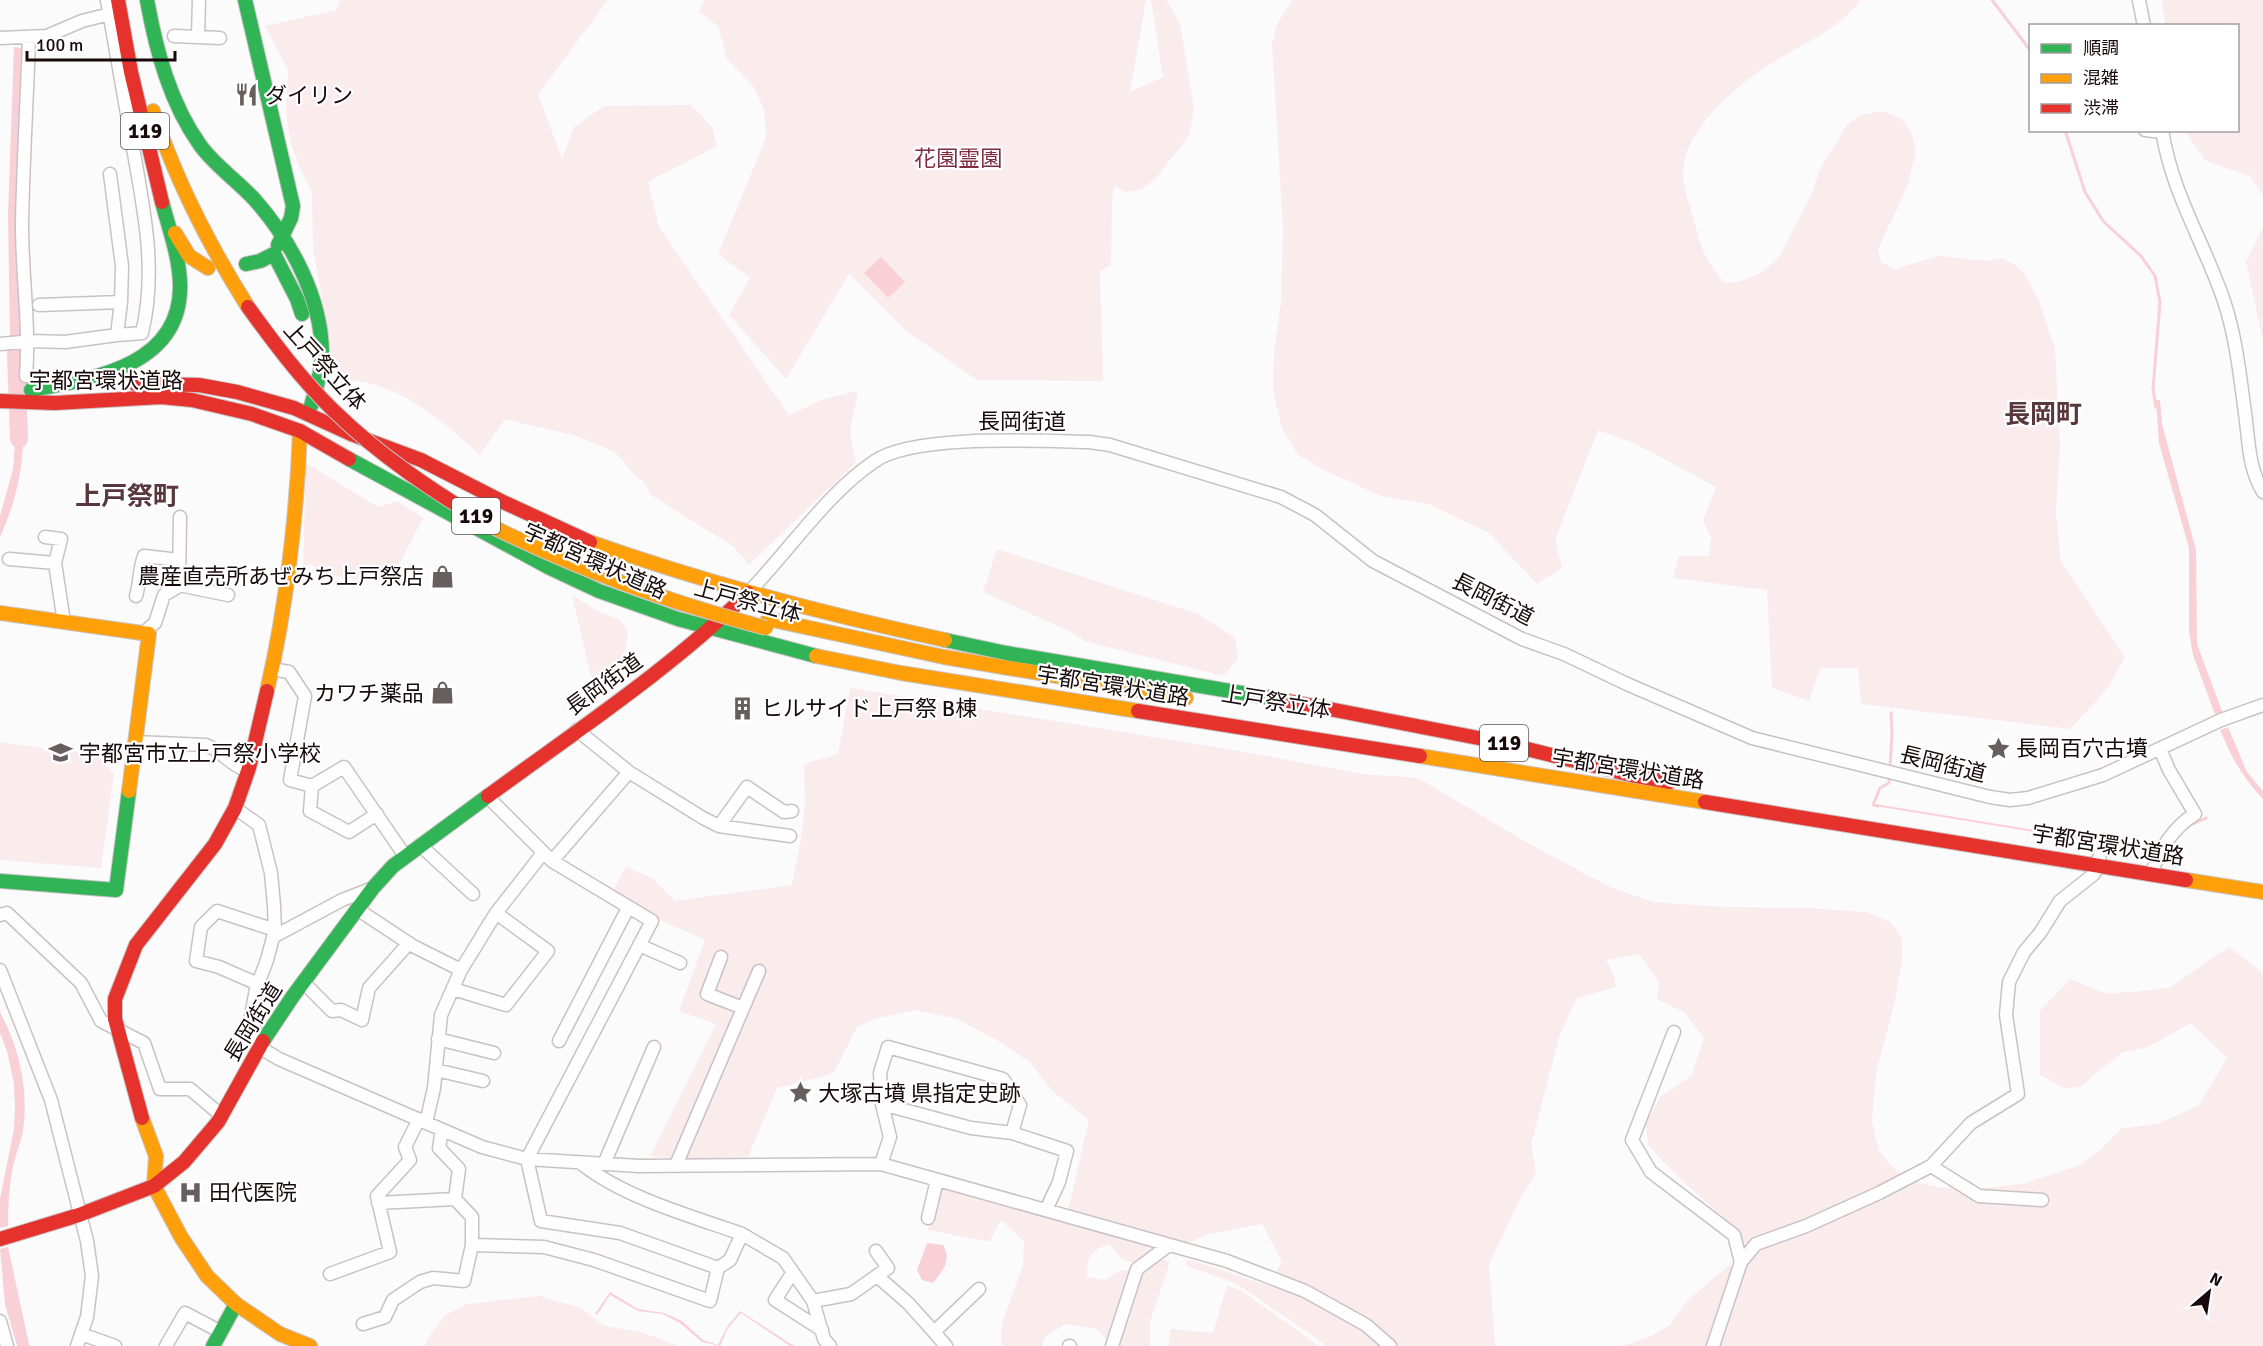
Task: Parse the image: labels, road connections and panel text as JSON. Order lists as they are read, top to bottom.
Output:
{
  "streets": {
    "main road": [
      "119",
      "上戸祭立体",
      "宇都宮環状道路",
      "長岡街道"
    ]
  },
  "crossings": [
    ["119", "上戸祭立体"],
    ["119", "宇都宮環状道路"],
    ["上戸祭立体", "宇都宮環状道路"],
    ["宇都宮環状道路", "長岡街道"]
  ],
  "districts": ["長岡町", "上戸祭町"],
  "parks": ["花園霊園"],
  "places": {
    "restaurant": ["ダイリン"],
    "shop": ["農産直売所あぜみち上戸祭店", "カワチ薬品"],
    "building": ["ヒルサイド上戸祭 B棟"],
    "place": ["長岡百穴古墳", "大塚古墳 県指定史跡"],
    "school or university": ["宇都宮市立上戸祭小学校"],
    "hospital": ["田代医院"]
  },
  "legend": ["順調", "混雑", "渋滞"],
  "scale_bar": "100 m",
  "north": "top right"
}
